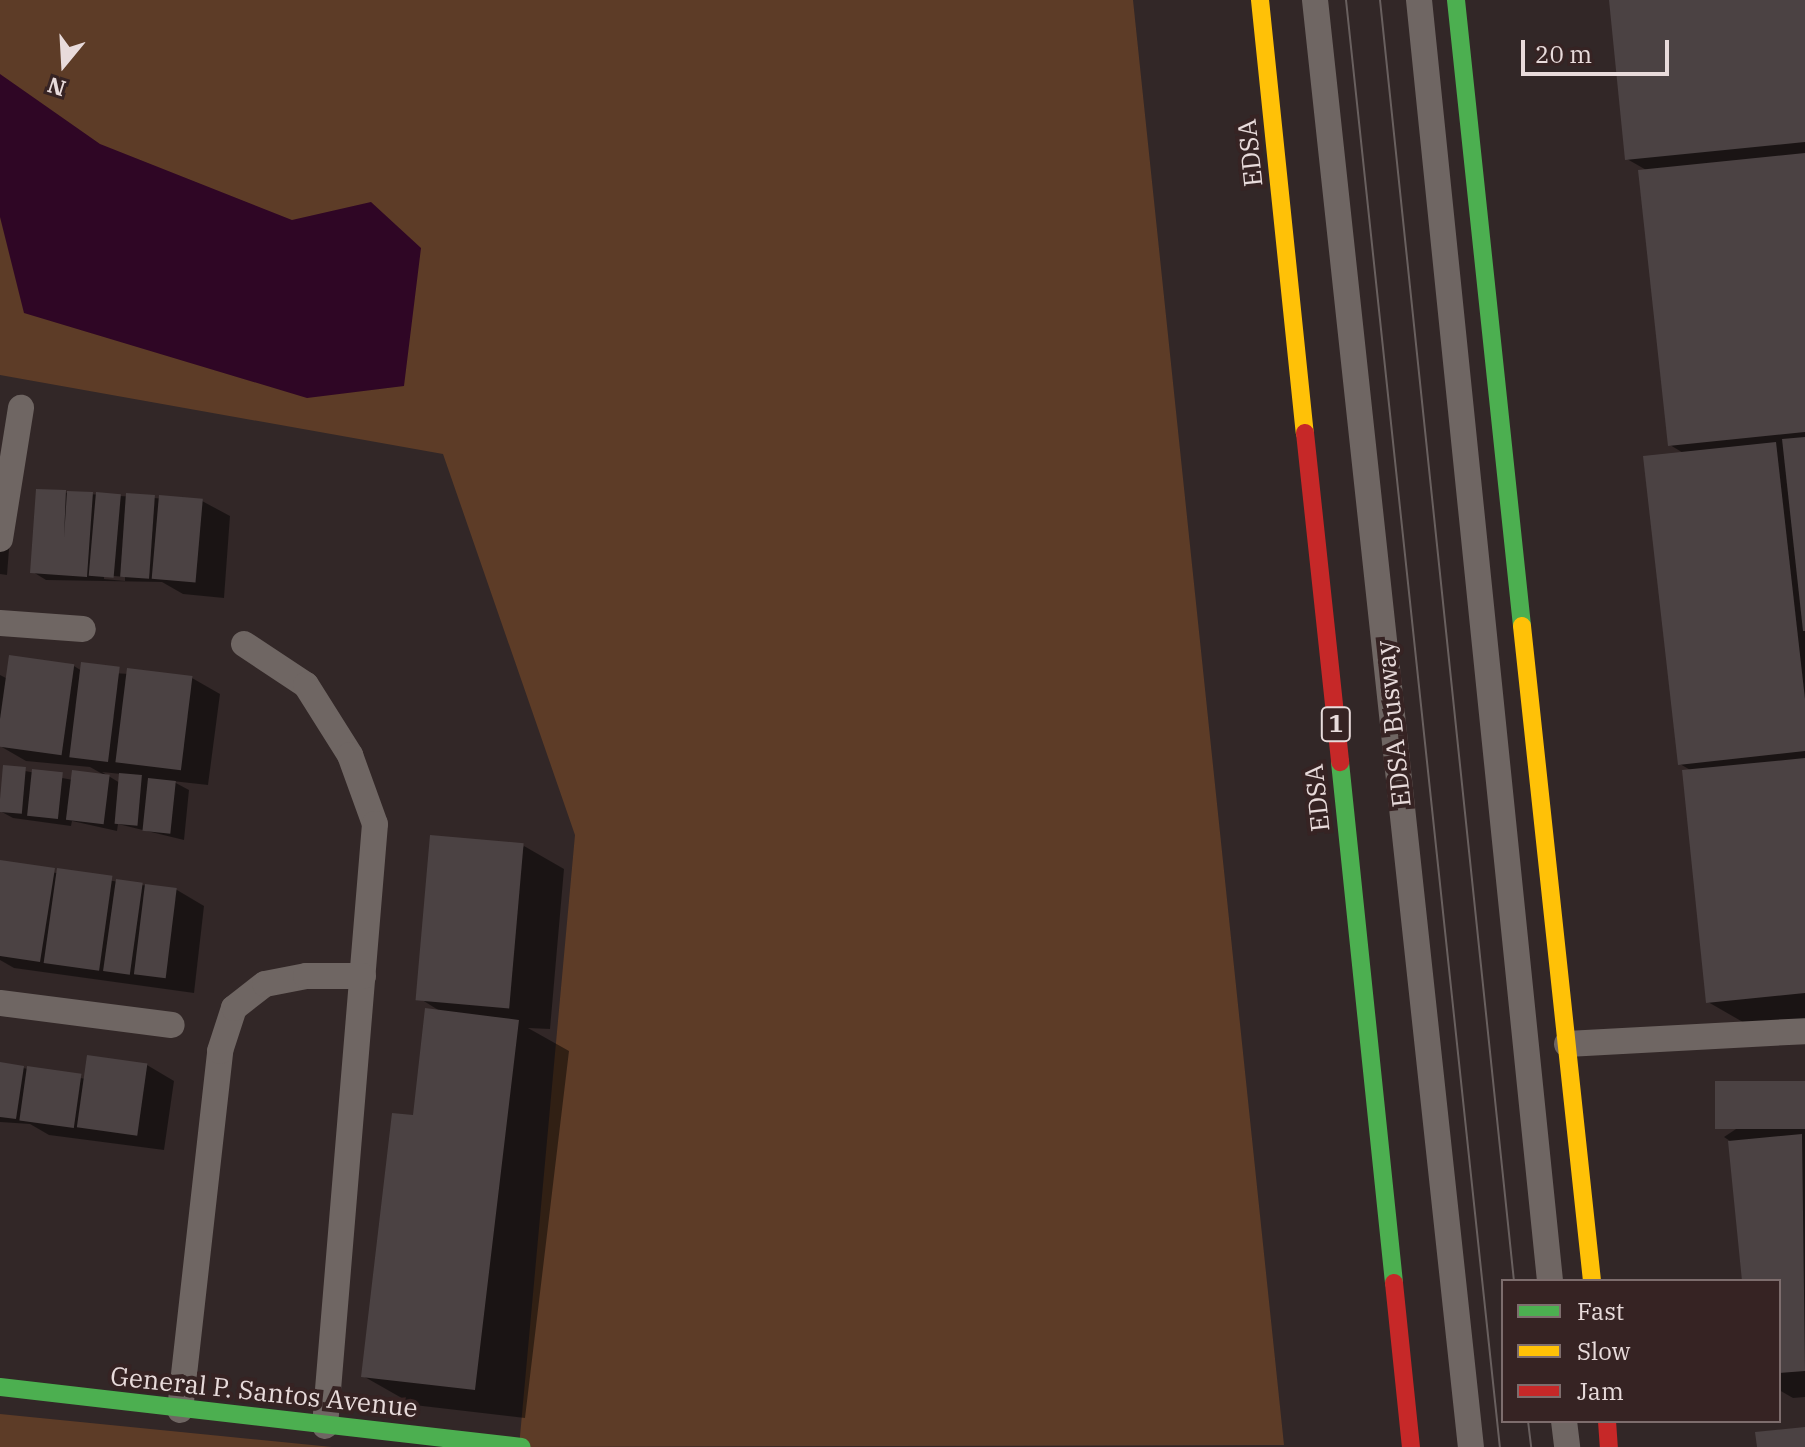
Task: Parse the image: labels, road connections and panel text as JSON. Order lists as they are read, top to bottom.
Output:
{
  "streets": {
    "main road": ["EDSA", "1", "General P. Santos Avenue"],
    "lane": ["EDSA Busway"]
  },
  "legend": ["Fast", "Slow", "Jam"],
  "scale_bar": "20 m",
  "north": "bottom"
}
